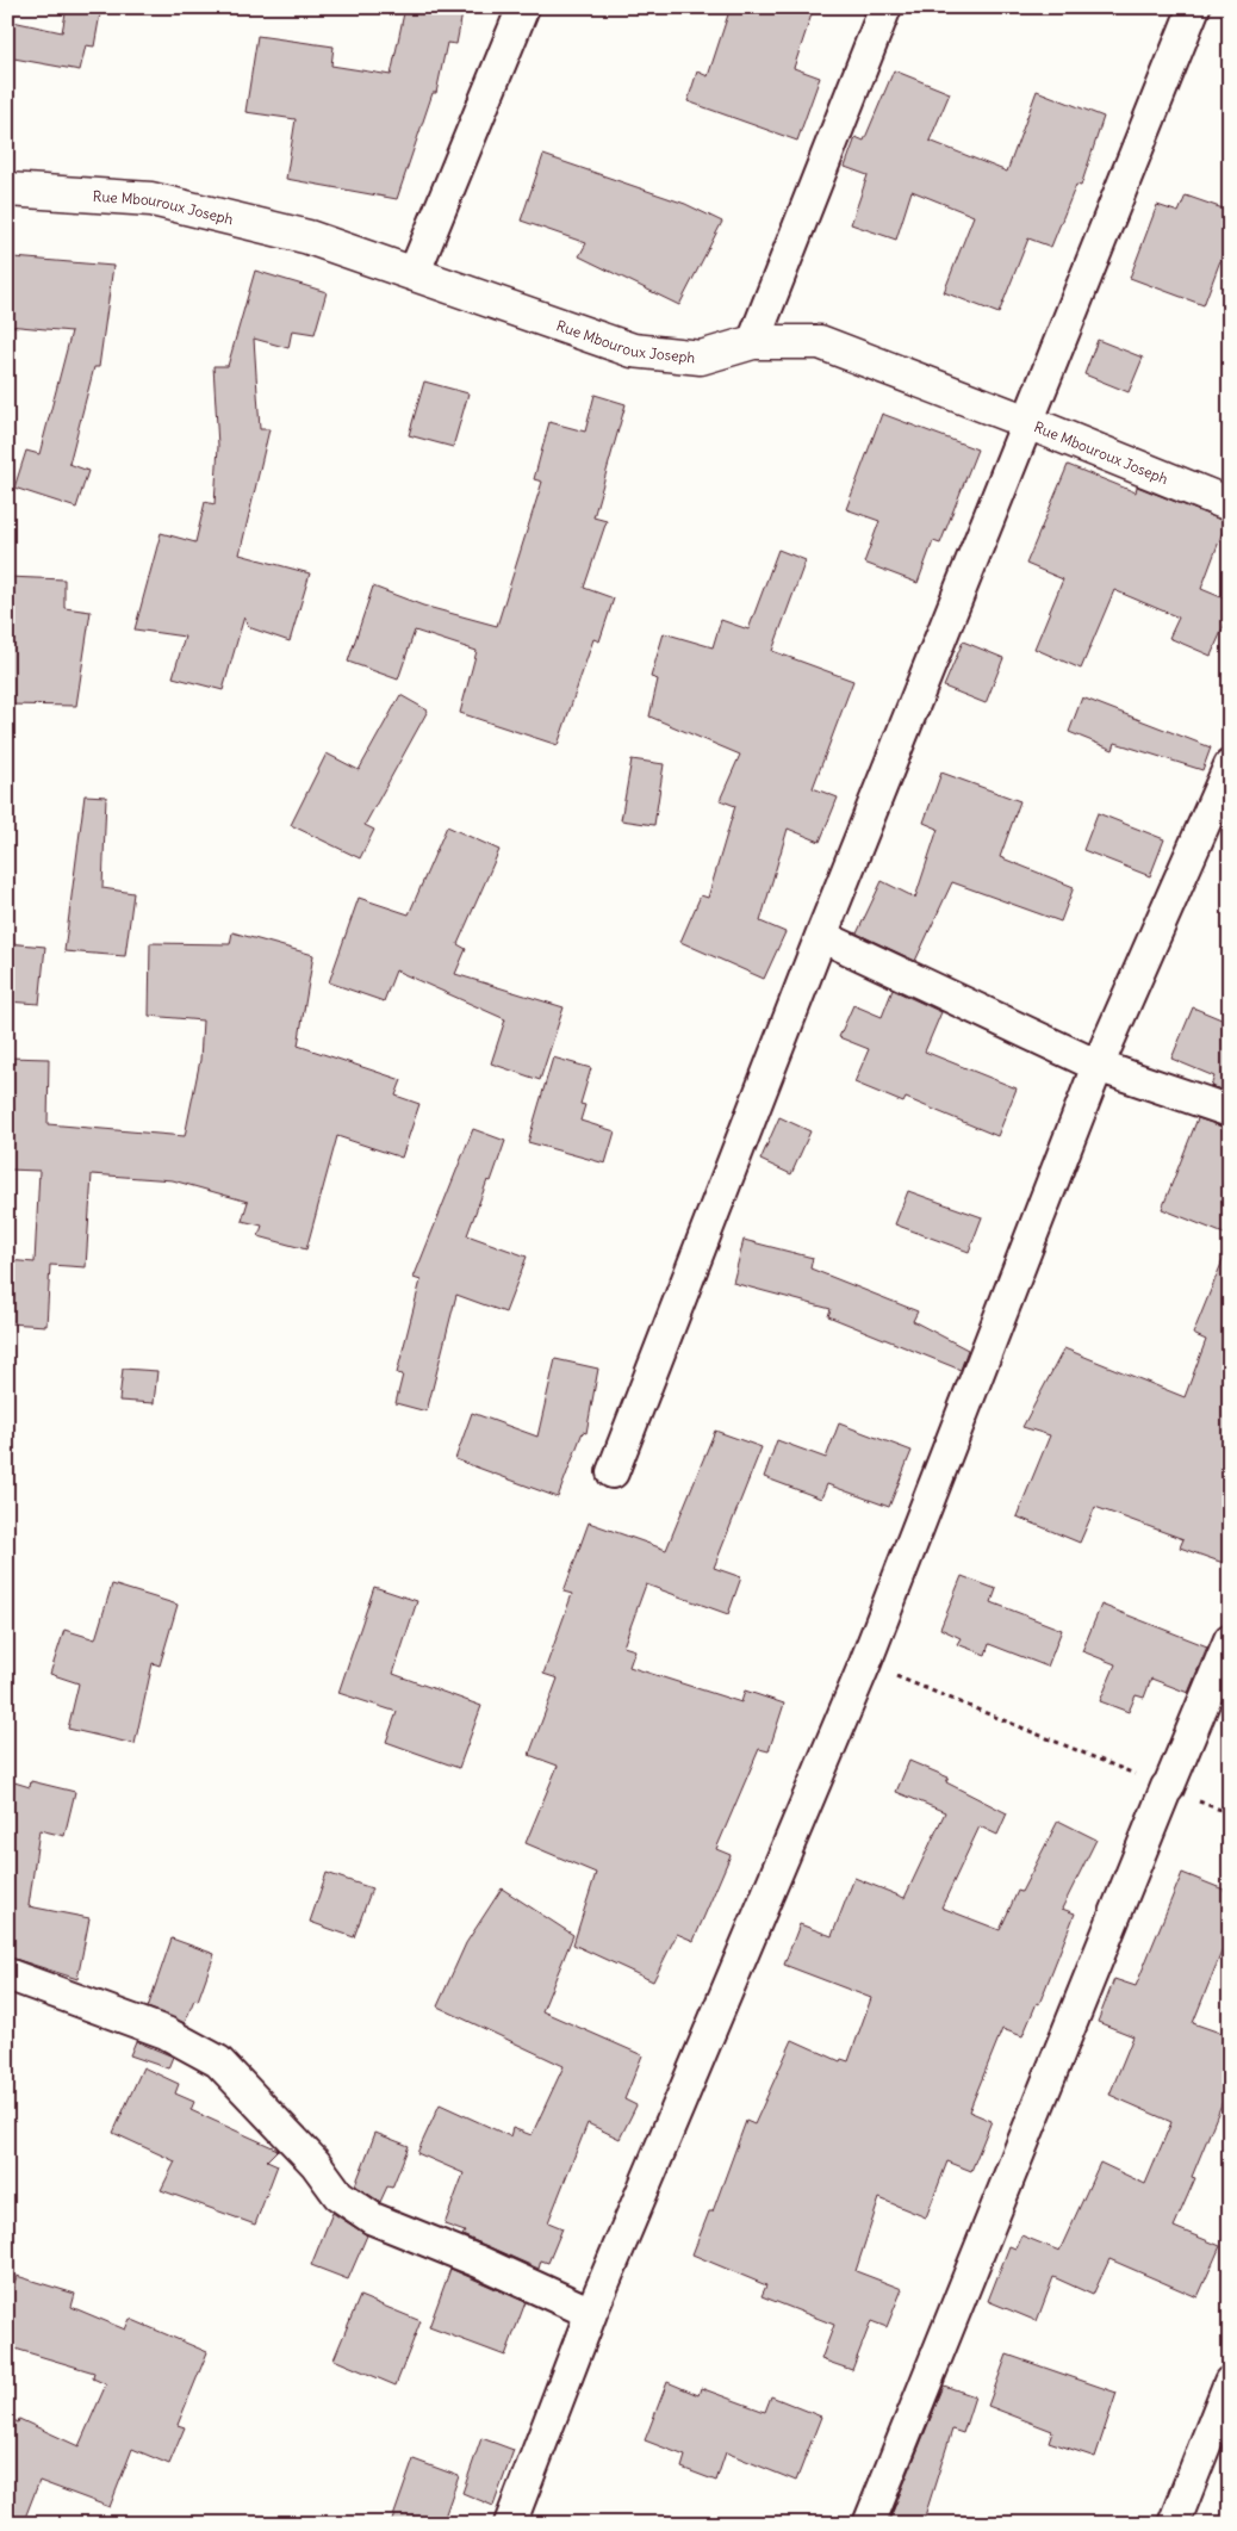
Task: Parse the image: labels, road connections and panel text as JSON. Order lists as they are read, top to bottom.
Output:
{
  "streets": {
    "street": ["Rue Mbouroux Joseph"]
  }
}
